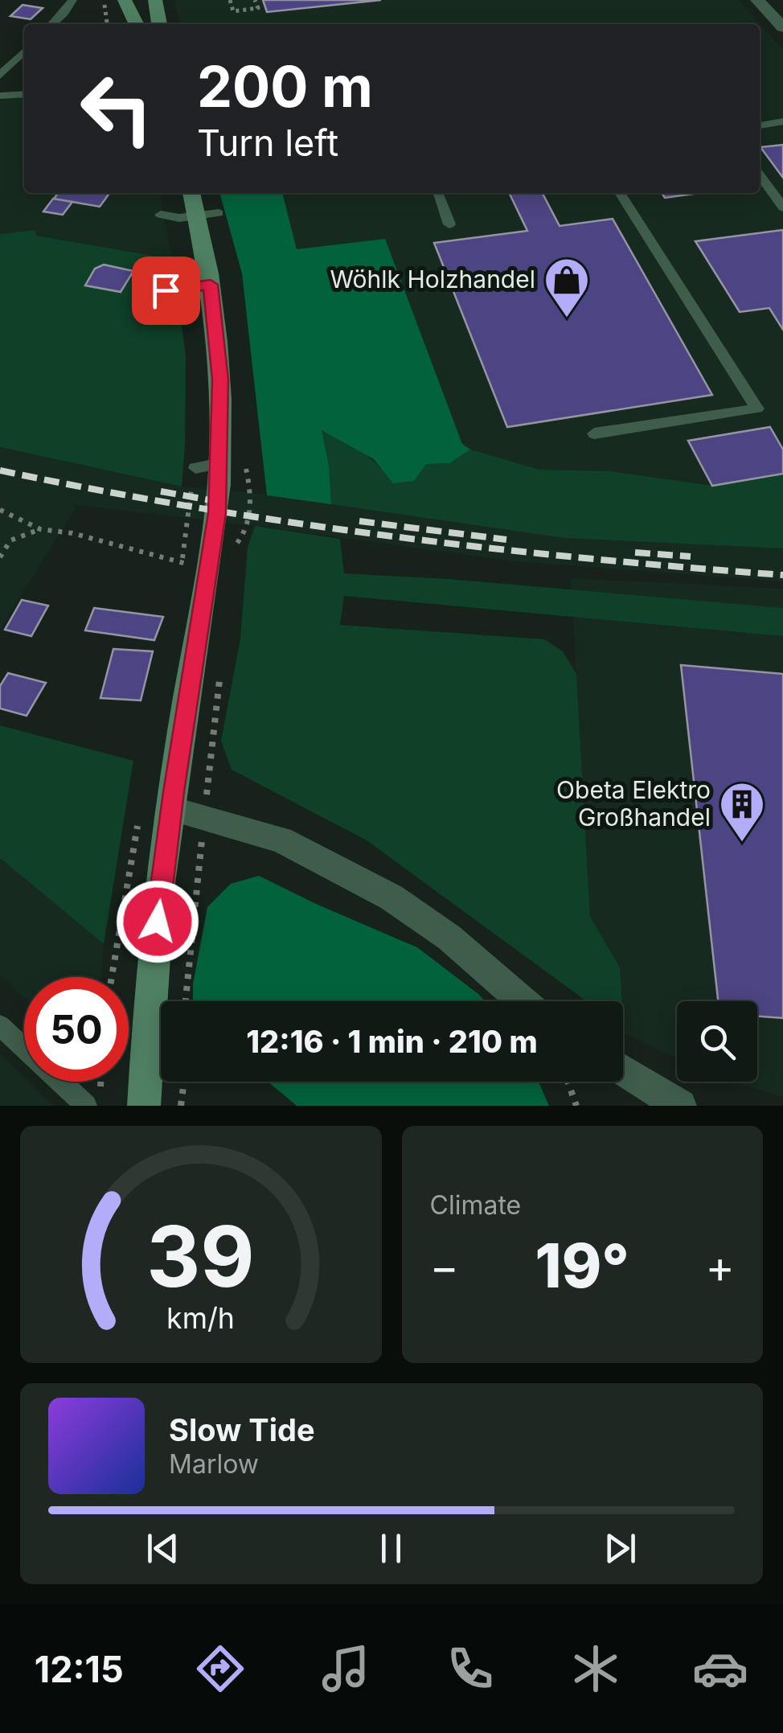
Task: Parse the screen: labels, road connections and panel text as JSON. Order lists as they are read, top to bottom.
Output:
{
  "places": {
    "shop": ["Wöhlk Holzhandel"],
    "building": ["Obeta Elektro Großhandel"]
  },
  "page": {
    "turn": ["200 m", "Turn left"],
    "limit": "50",
    "trip": "12:16 · 1 min · 210 m",
    "tile": "Climate",
    "heat": ["−", "19°", "+"],
    "song": ["Slow Tide", "Marlow"],
    "tabs": "12:15",
    "gauge": ["39", "km/h"]
  }
}
